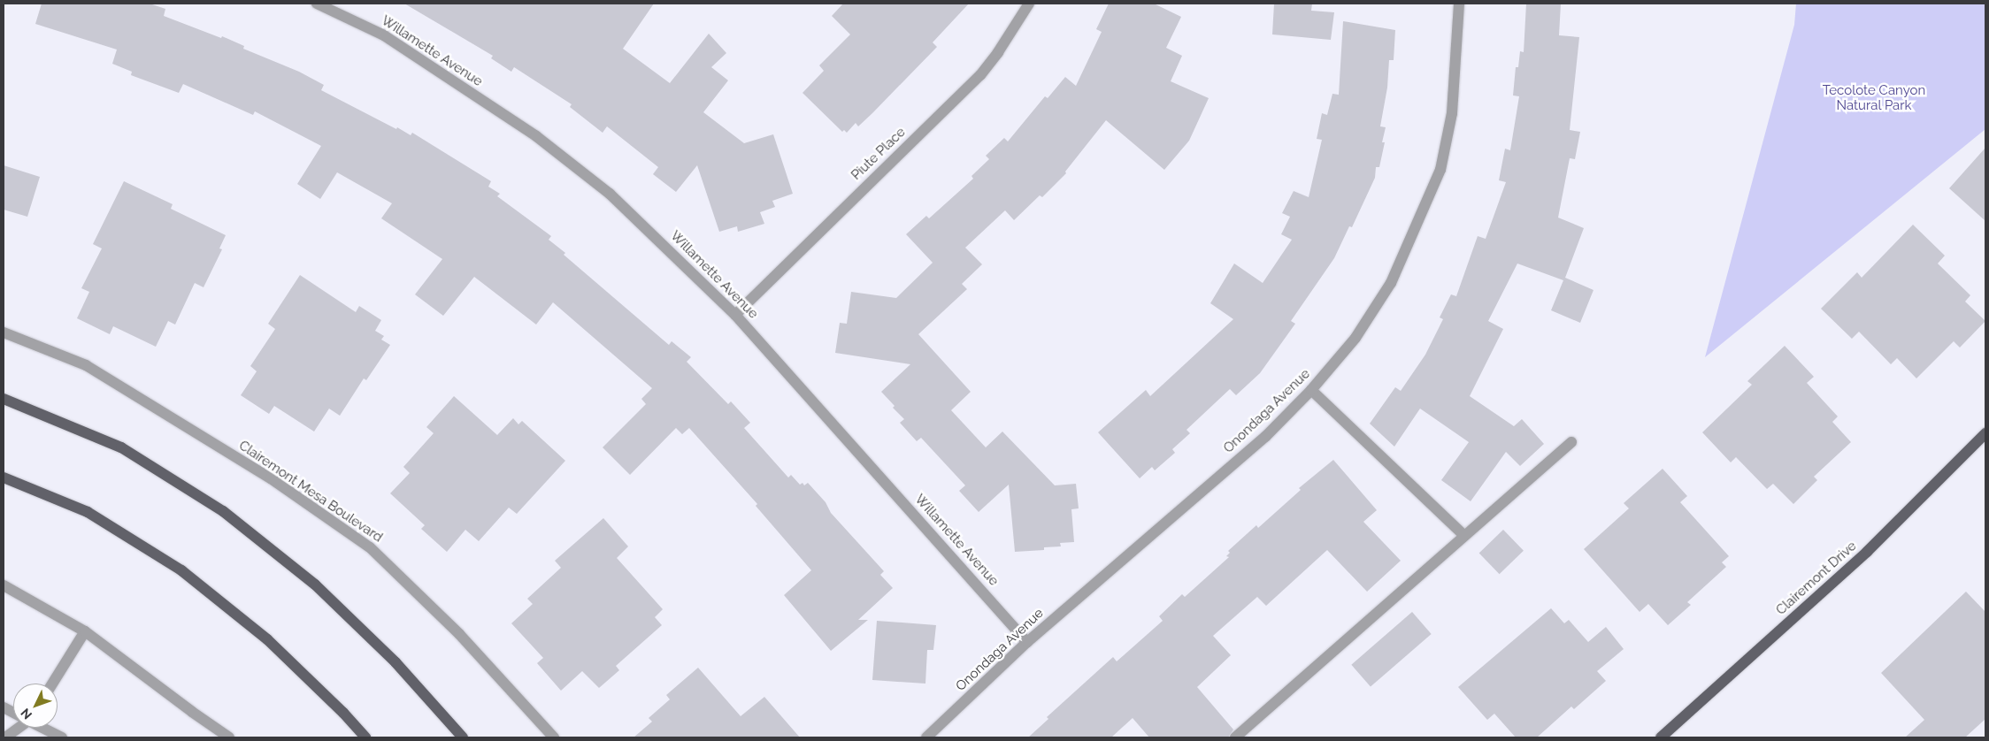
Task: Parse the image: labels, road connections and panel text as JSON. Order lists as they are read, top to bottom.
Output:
{
  "streets": {
    "main road": ["Clairemont Drive"],
    "street": [
      "Willamette Avenue",
      "Piute Place",
      "Onondaga Avenue",
      "Clairemont Mesa Boulevard"
    ]
  },
  "crossings": [
    ["Willamette Avenue", "Piute Place"],
    ["Willamette Avenue", "Onondaga Avenue"]
  ],
  "parks": ["Tecolote Canyon Natural Park"],
  "north": "bottom left"
}
